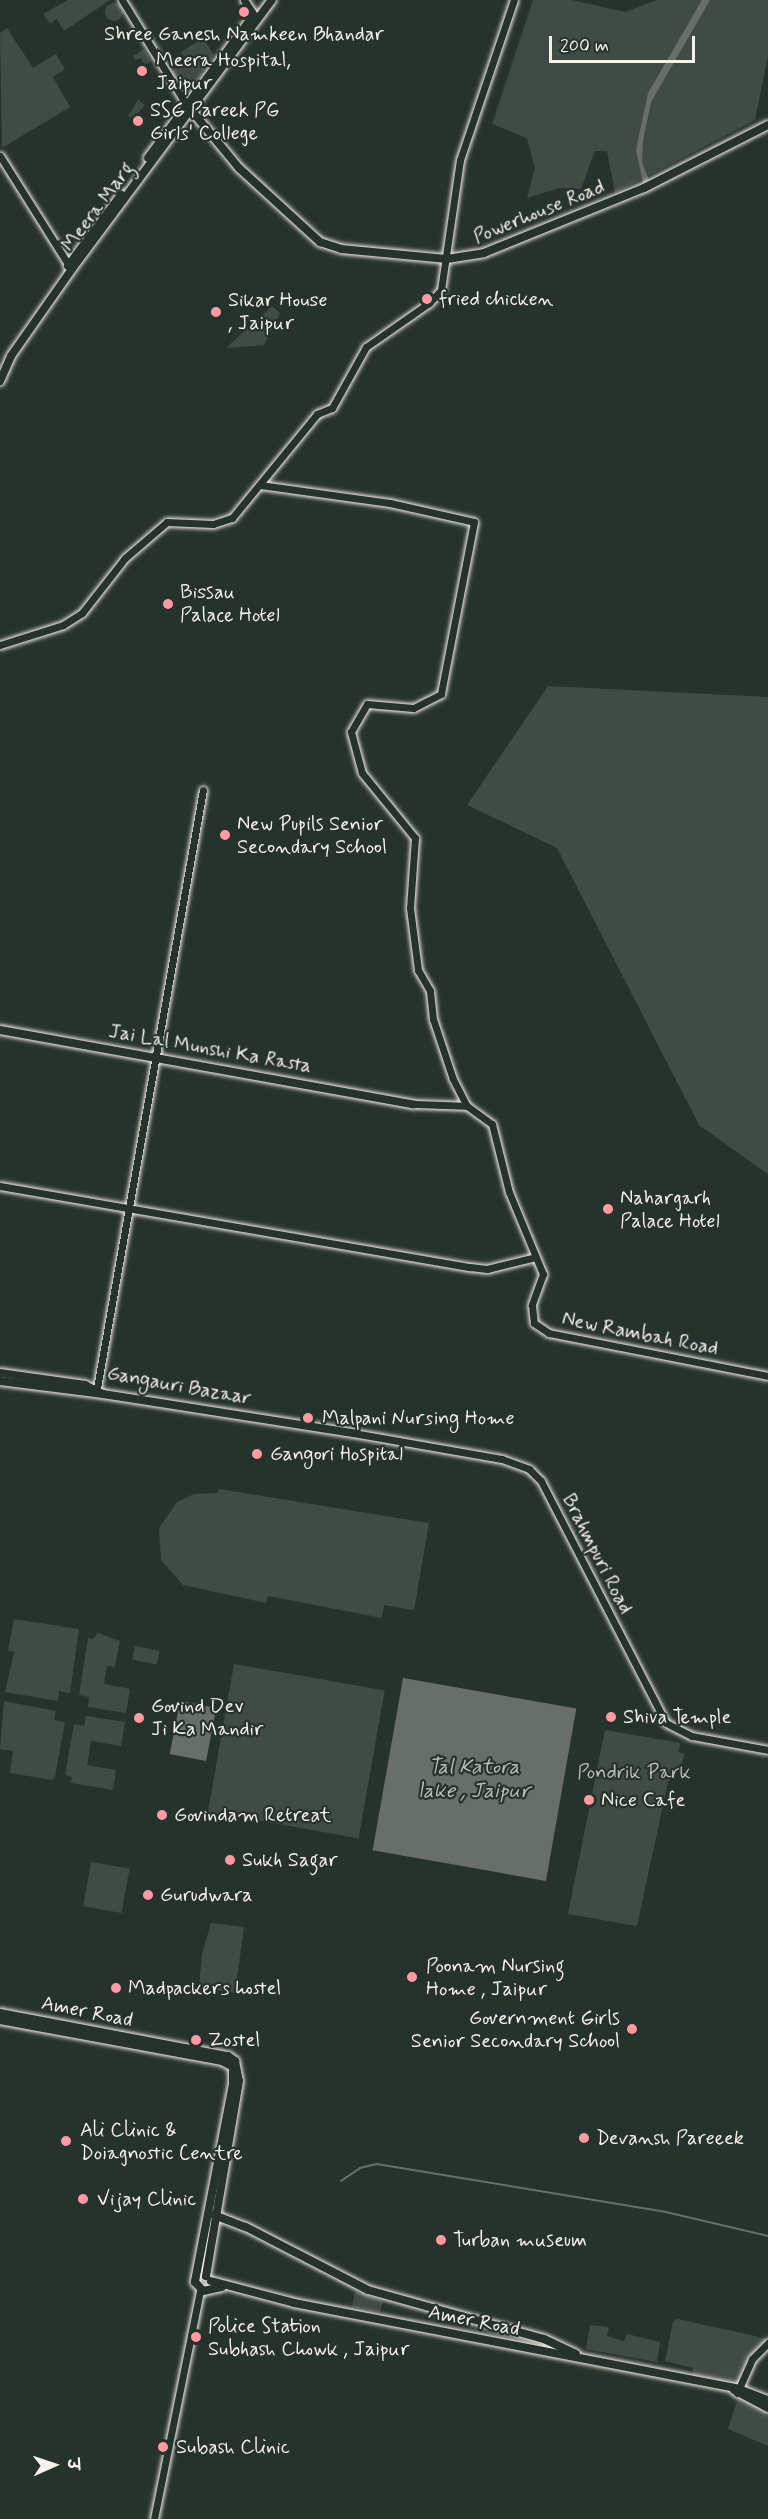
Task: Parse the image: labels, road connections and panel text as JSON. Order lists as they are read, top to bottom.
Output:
{
  "streets": {
    "main road": [
      "Meera Marg",
      "Powerhouse Road",
      "Jai Lal Munshi Ka Rasta",
      "Gangauri Bazaar",
      "Amer Road"
    ],
    "street": ["New Rambah Road", "Brahmpuri Road"]
  },
  "crossings": [
    ["Meera Marg", "Powerhouse Road"],
    ["Gangauri Bazaar", "Brahmpuri Road"]
  ],
  "water": ["Tal Katora lake , Jaipur"],
  "parks": ["Pondrik Park"],
  "places": [
    "Shree Ganesh Namkeen Bhandar",
    "Meera Hospital, Jaipur",
    "SSG Pareek PG Girls' College",
    "fried chicken",
    "Sikar House , Jaipur",
    "Bissau Palace Hotel",
    "New Pupils Senior Secondary School",
    "Nahargarh Palace Hotel",
    "Malpani Nursing Home",
    "Gangori Hospital",
    "Shiva Temple",
    "Govind Dev Ji Ka Mandir",
    "Nice Cafe",
    "Govindam Retreat",
    "Sukh Sagar",
    "Gurudwara",
    "Poonam Nursing Home , Jaipur",
    "Madpackers hostel",
    "Government Girls Senior Secondary School",
    "Zostel",
    "Devansh Pareeek",
    "Ali Clinic & Doiagnostic Centre",
    "Vijay Clinic",
    "Turban museum",
    "Police Station Subhash Chowk , Jaipur",
    "Subash Clinic"
  ],
  "scale_bar": "200 m",
  "north": "right"
}
